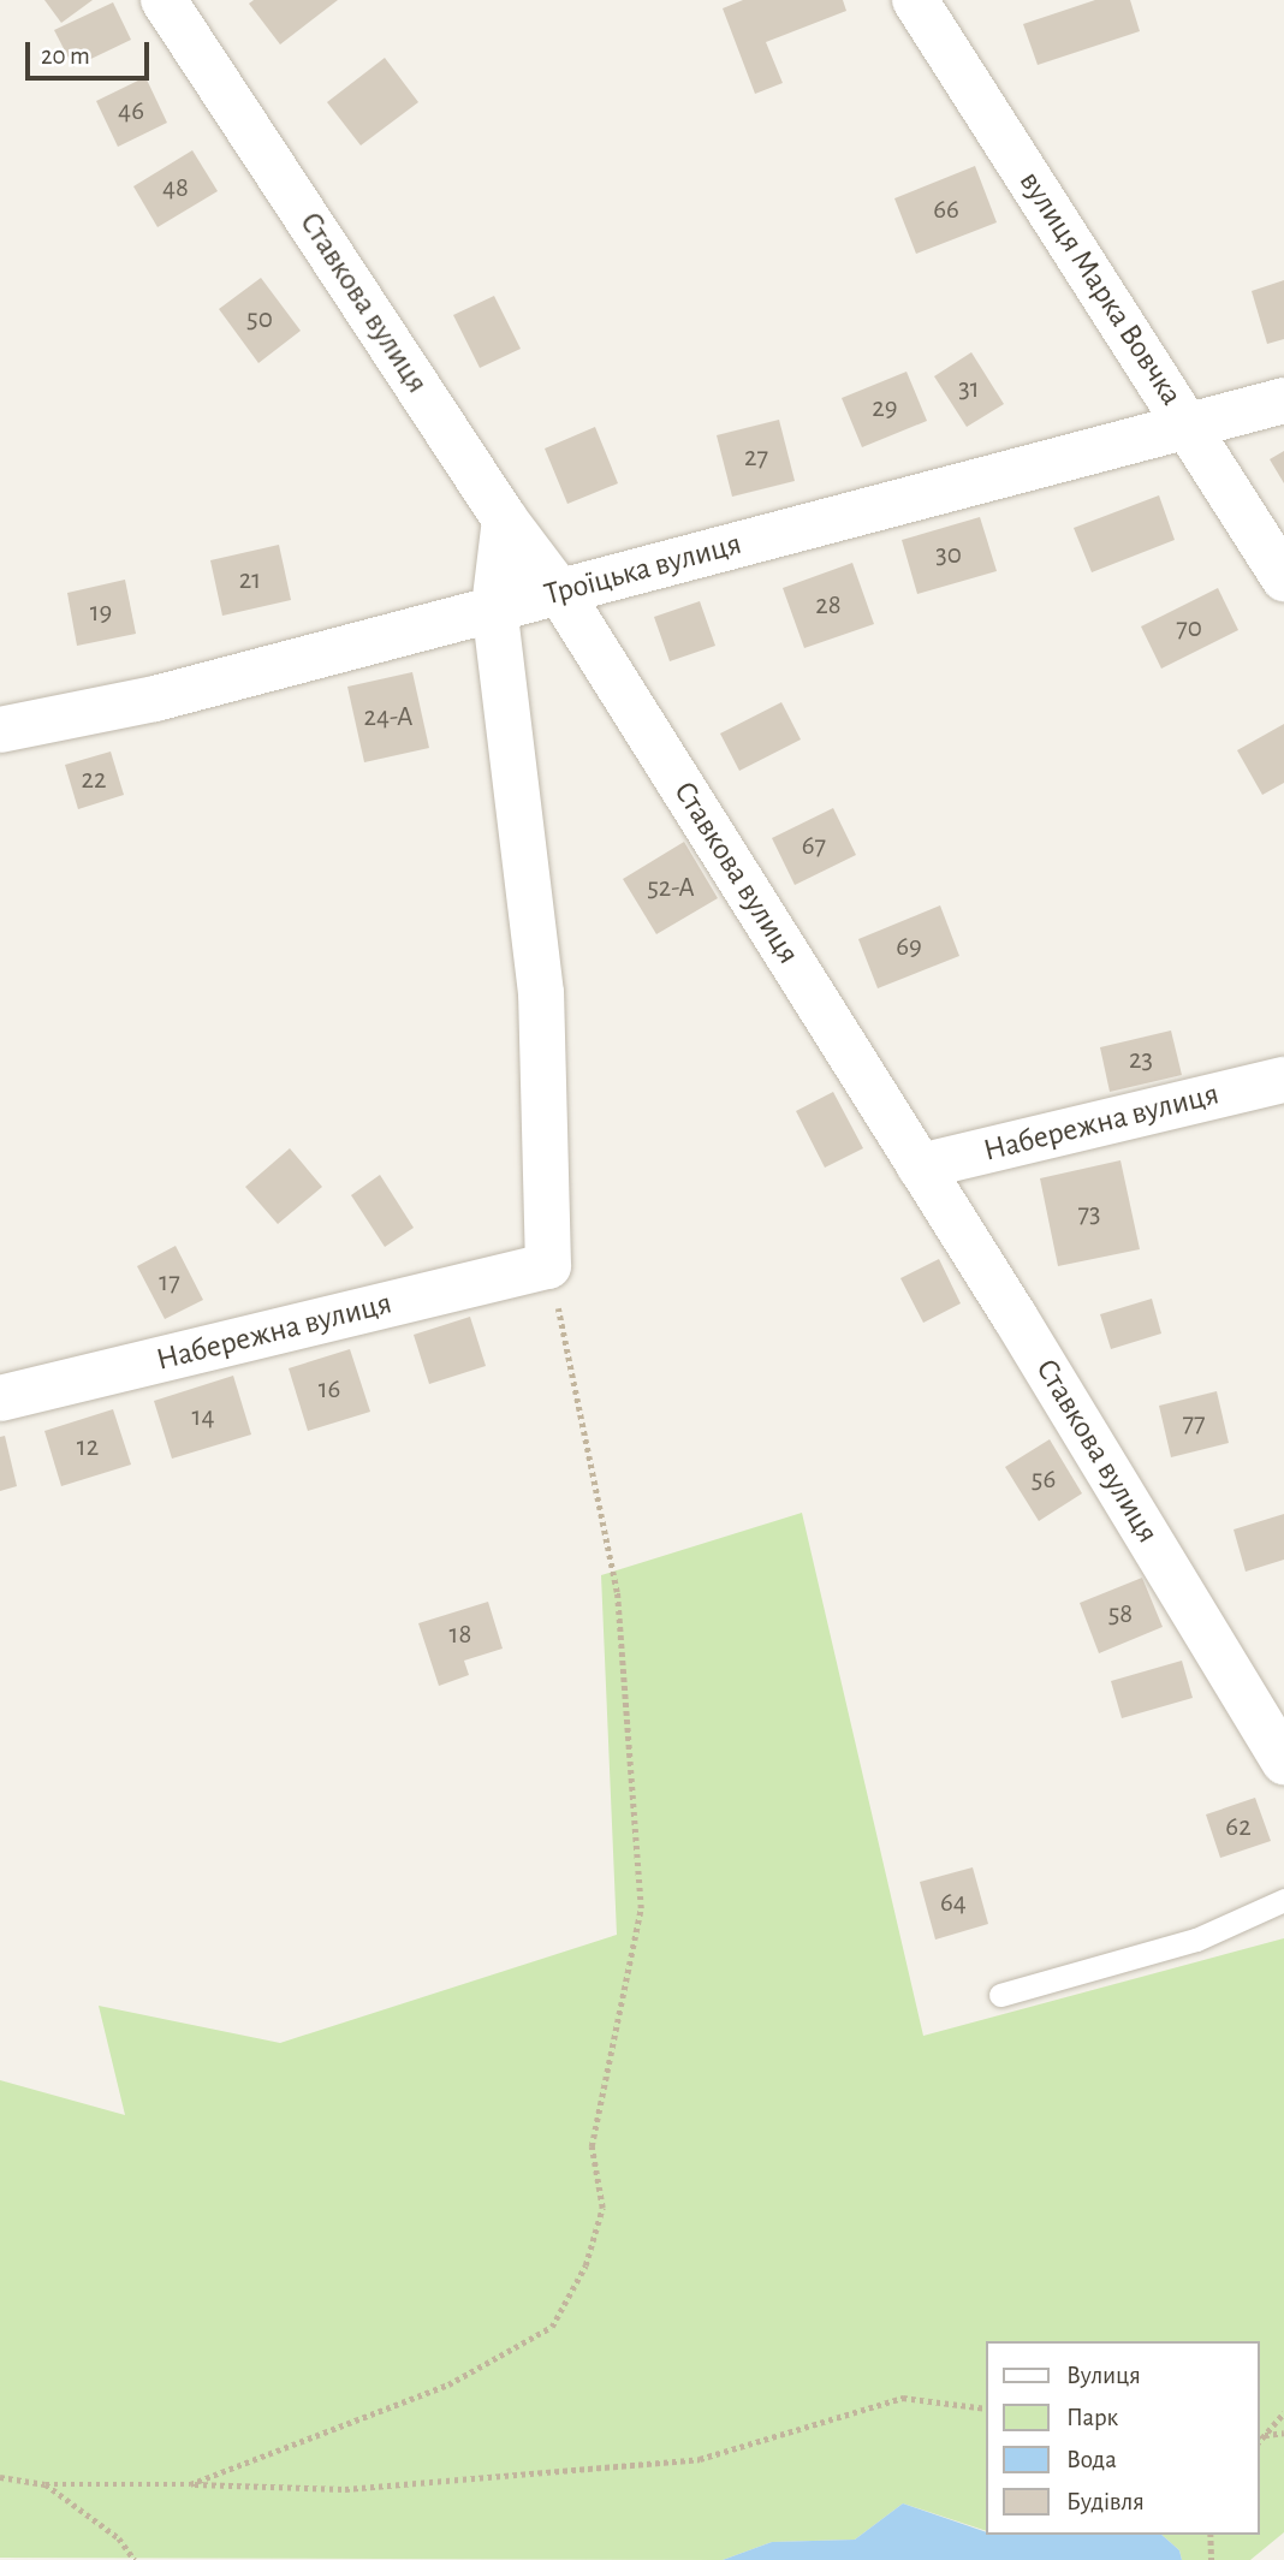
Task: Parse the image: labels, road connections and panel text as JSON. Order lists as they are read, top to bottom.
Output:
{
  "streets": {
    "street": [
      "вулиця Марка Вовчка",
      "Ставкова вулиця",
      "Троїцька вулиця",
      "Набережна вулиця"
    ]
  },
  "crossings": [
    ["вулиця Марка Вовчка", "Троїцька вулиця"],
    ["Ставкова вулиця", "Троїцька вулиця"],
    ["Ставкова вулиця", "Набережна вулиця"]
  ],
  "house_numbers": [
    "46",
    "48",
    "66",
    "50",
    "31",
    "29",
    "27",
    "30",
    "21",
    "28",
    "19",
    "70",
    "24-А",
    "22",
    "67",
    "52-А",
    "69",
    "23",
    "73",
    "17",
    "16",
    "14",
    "77",
    "12",
    "56",
    "58",
    "18",
    "62",
    "64"
  ],
  "legend": [
    "Вулиця",
    "Парк",
    "Вода",
    "Будівля"
  ],
  "scale_bar": "20 m"
}
